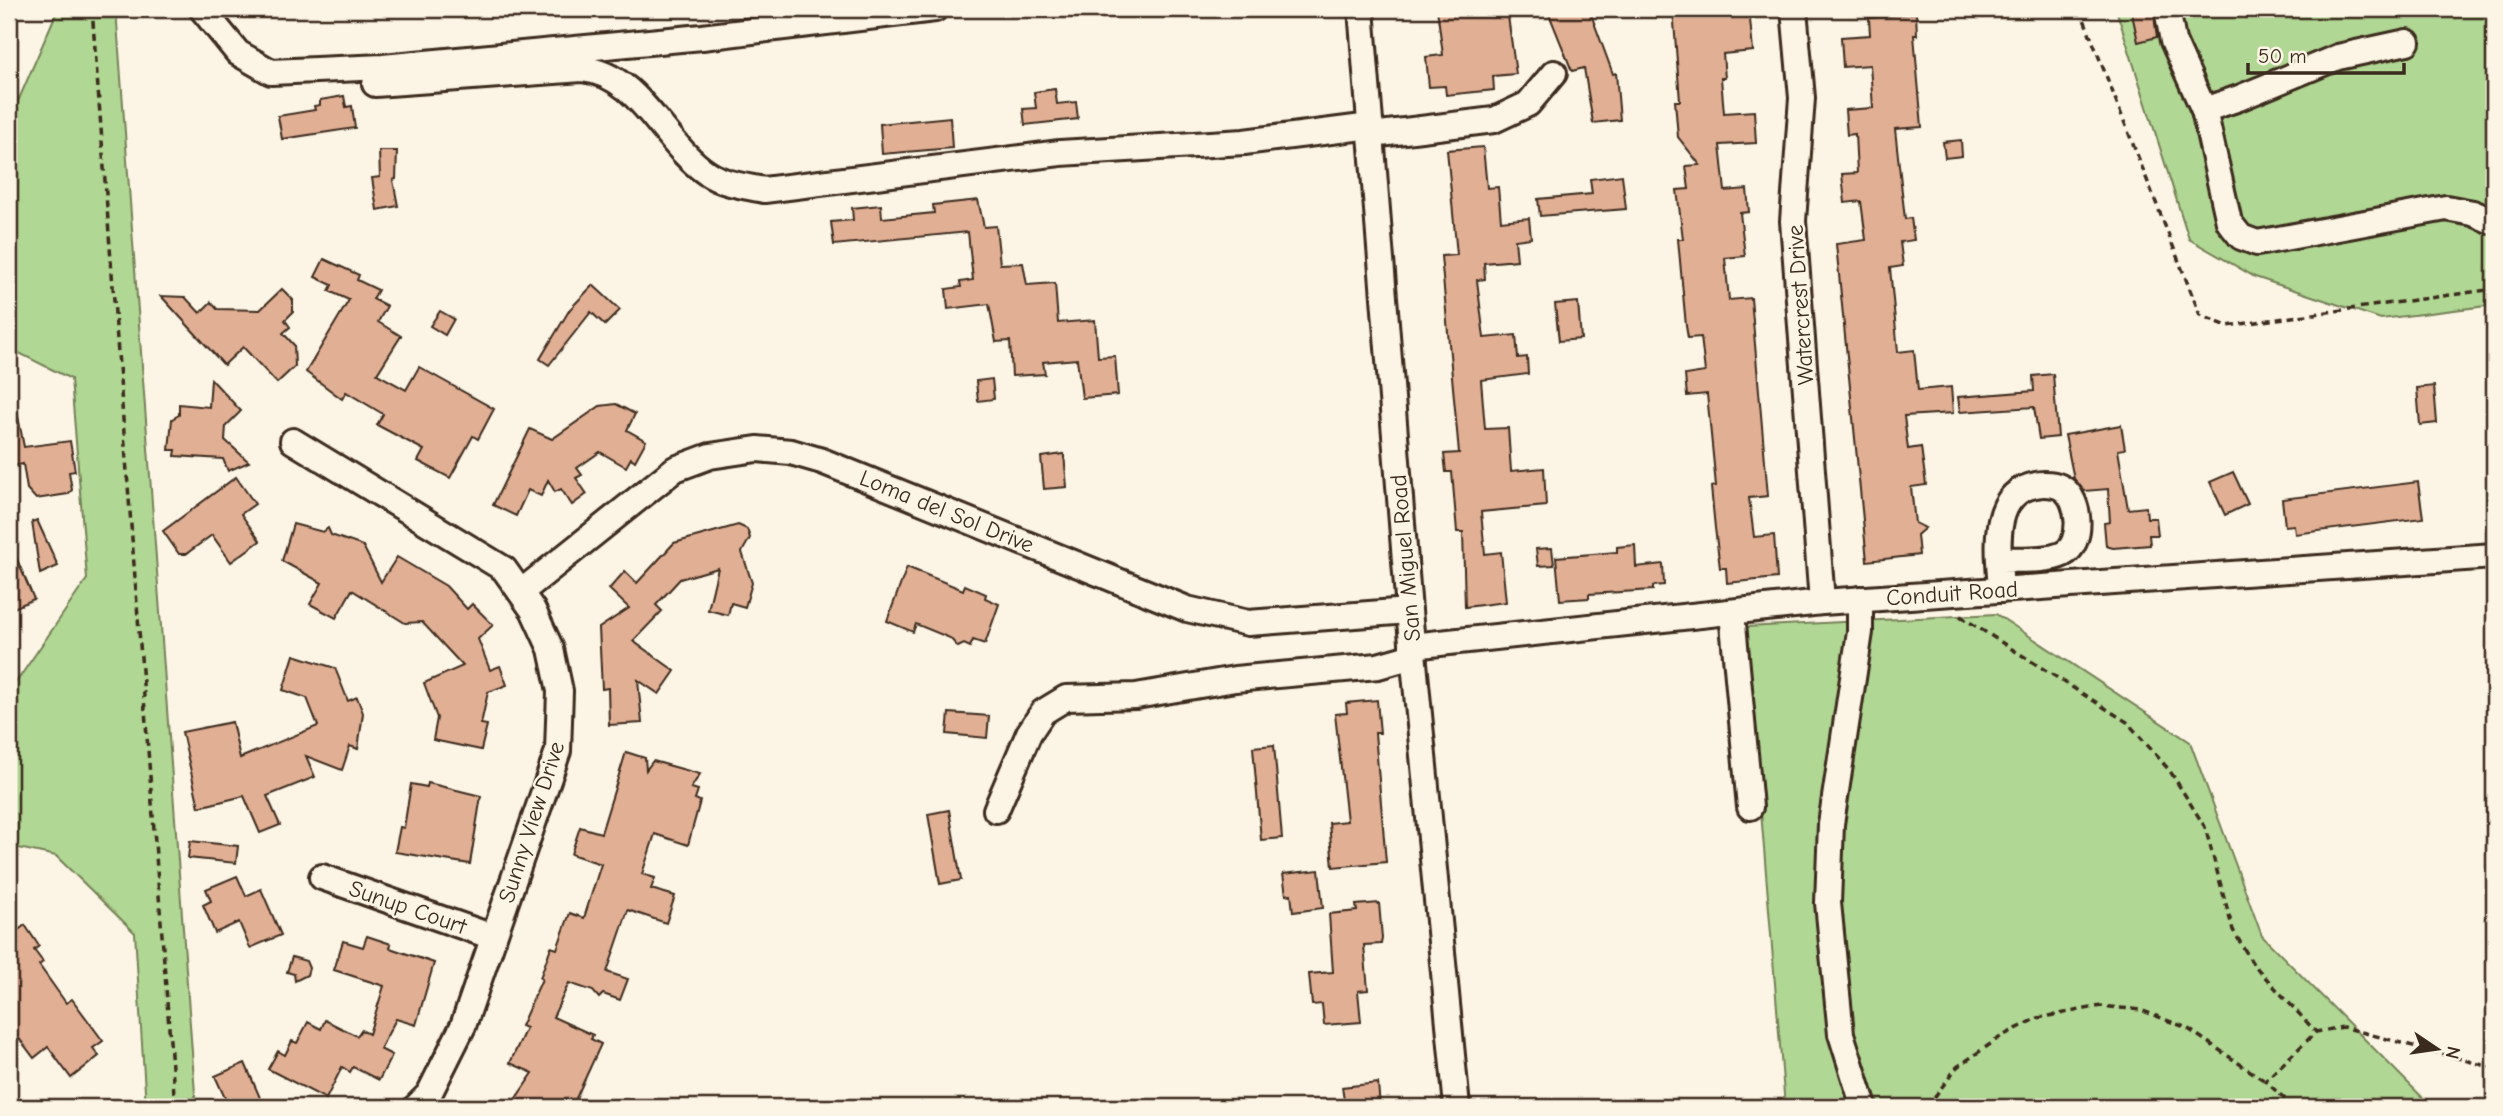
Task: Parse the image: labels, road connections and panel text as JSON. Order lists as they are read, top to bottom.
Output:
{
  "streets": {
    "street": [
      "Watercrest Drive",
      "Loma del Sol Drive",
      "San Miguel Road",
      "Conduit Road",
      "Sunny View Drive",
      "Sunup Court"
    ]
  },
  "crossings": [
    ["Watercrest Drive", "Conduit Road"],
    ["Loma del Sol Drive", "San Miguel Road"],
    ["Loma del Sol Drive", "Sunny View Drive"],
    ["San Miguel Road", "Conduit Road"],
    ["Sunny View Drive", "Sunup Court"]
  ],
  "scale_bar": "50 m",
  "north": "right"
}
